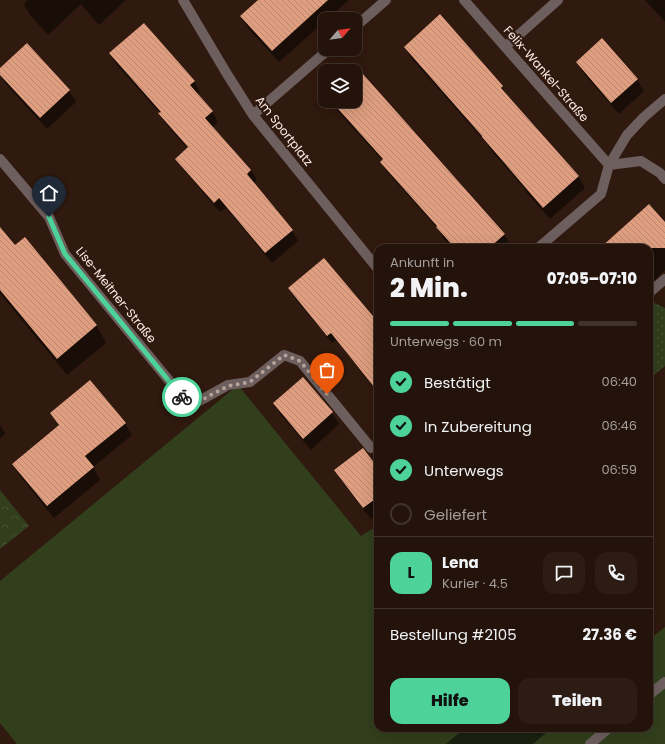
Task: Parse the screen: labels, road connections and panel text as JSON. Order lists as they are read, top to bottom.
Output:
{
  "streets": {
    "street": ["Felix-Wankel-Straße", "Am Sportplatz", "Lise-Meitner-Straße"]
  },
  "north": "top right",
  "page": {
    "heading": ["2 Min.", "Ankunft in", "07:05–07:10"],
    "panel": [
      "Lena",
      "Kurier · 4.5",
      "Bestellung #2105",
      "27.36 €"
    ],
    "bar": "Unterwegs · 60 m",
    "list": [
      ["Bestätigt", "06:40"],
      ["In Zubereitung", "06:46"],
      ["Unterwegs", "06:59"],
      "Geliefert"
    ],
    "round": "L",
    "buttons": ["Hilfe", "Teilen"]
  }
}
